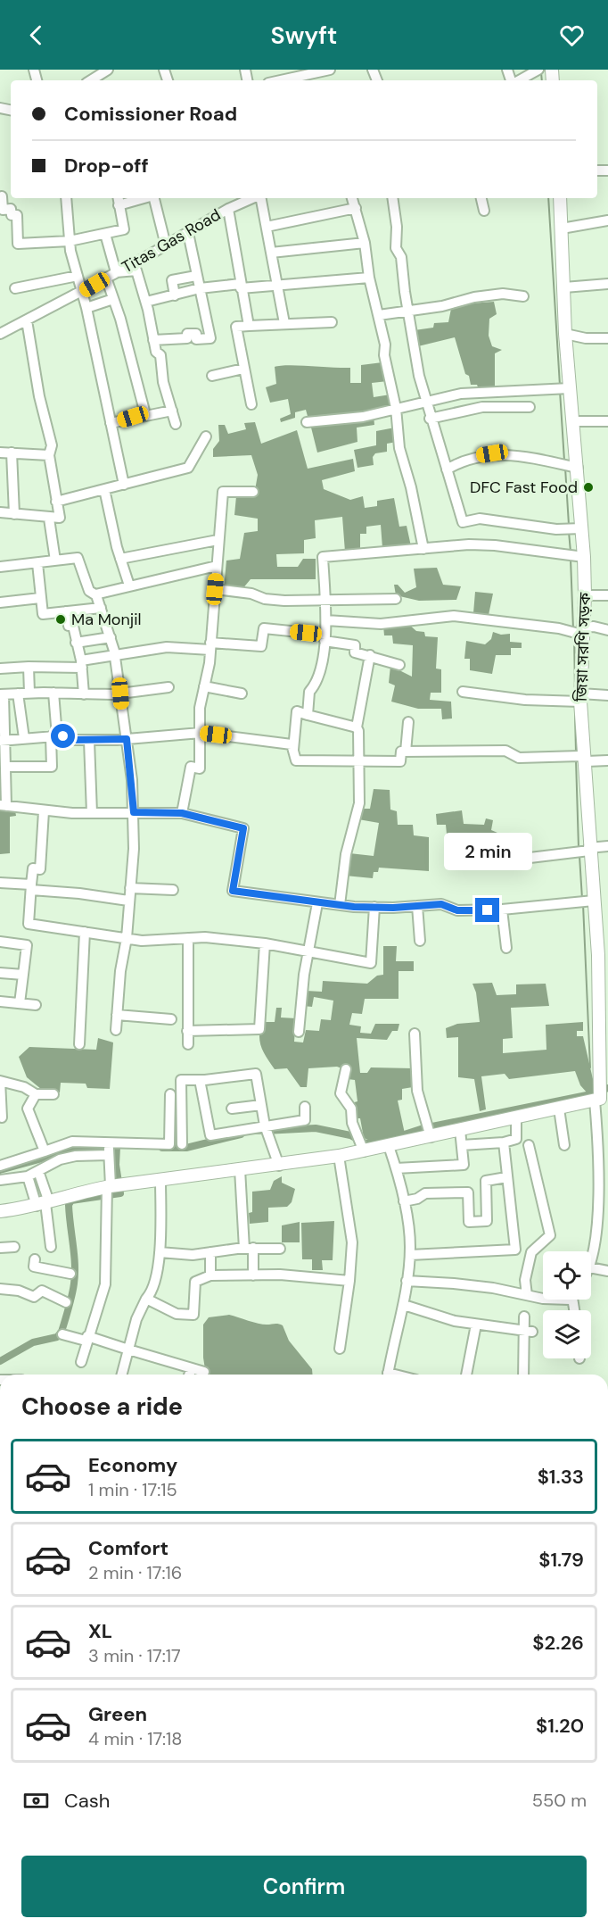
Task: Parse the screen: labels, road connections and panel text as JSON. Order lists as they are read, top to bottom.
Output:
{
  "streets": {
    "main road": ["জিয়া সরণি সড়ক"],
    "street": ["Titas Gas Road"]
  },
  "places": ["DFC Fast Food", "Ma Monjil"],
  "page": {
    "header": "Swyft",
    "banner": ["Comissioner Road", "Drop-off"],
    "bubble": "2 min",
    "heading": "Choose a ride",
    "list": [
      {
        "name": "Economy",
        "note": "1 min · 17:15",
        "value": "$1.33"
      },
      {
        "name": "Comfort",
        "note": "2 min · 17:16",
        "value": "$1.79"
      },
      {
        "name": "XL",
        "note": "3 min · 17:17",
        "value": "$2.26"
      },
      {
        "name": "Green",
        "note": "4 min · 17:18",
        "value": "$1.20"
      }
    ],
    "pay": ["Cash", "550 m"],
    "buttons": "Confirm"
  }
}
